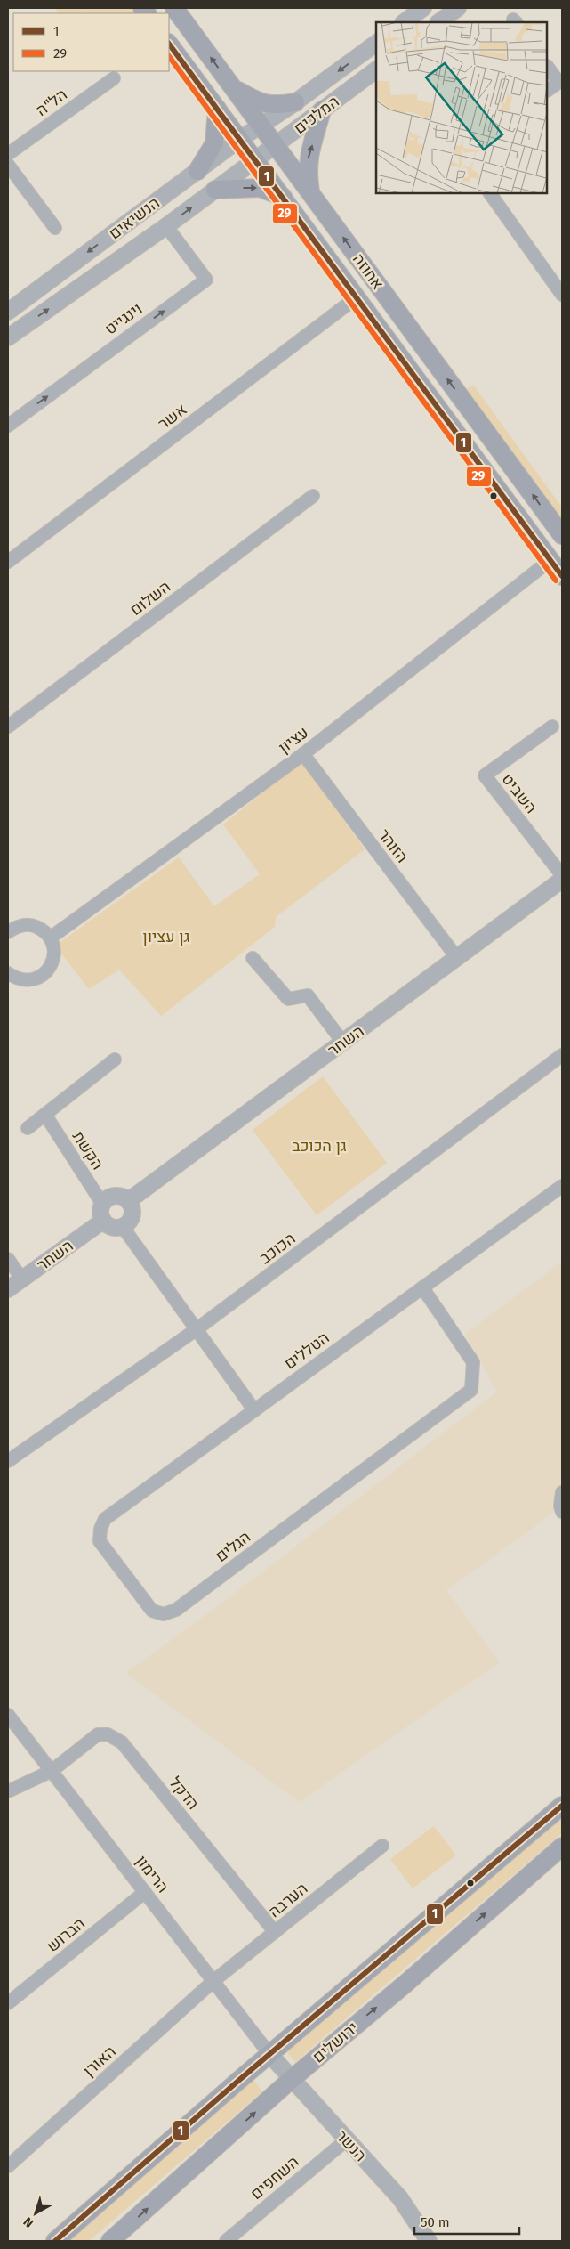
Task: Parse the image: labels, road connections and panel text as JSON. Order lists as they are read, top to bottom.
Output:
{
  "streets": {
    "main road": ["אחוזה", "ירושלים"],
    "street": [
      "הל\"ה",
      "המלכים",
      "הנשיאים",
      "וינגייט",
      "אשר",
      "השלום",
      "עציון",
      "השביט",
      "הזוהר",
      "השחר",
      "הקשת",
      "הכוכב",
      "הטללים",
      "הגלים",
      "הדקל",
      "הרימון",
      "הערבה",
      "הברוש",
      "האורן",
      "הנשר",
      "השחפים"
    ]
  },
  "crossings": [
    ["המלכים", "הנשיאים"],
    ["המלכים", "אחוזה"],
    ["הנשיאים", "אחוזה"],
    ["הנשיאים", "וינגייט"],
    ["אחוזה", "אשר"],
    ["אחוזה", "עציון"],
    ["עציון", "הזוהר"],
    ["הזוהר", "השחר"],
    ["השחר", "הקשת"],
    ["הטללים", "הגלים"],
    ["הדקל", "הרימון"],
    ["הדקל", "הערבה"],
    ["הרימון", "הערבה"],
    ["הרימון", "הברוש"],
    ["הרימון", "האורן"],
    ["הרימון", "הנשר"],
    ["הערבה", "האורן"],
    ["ירושלים", "הנשר"],
    ["הנשר", "השחפים"]
  ],
  "one_way": ["וינגייט"],
  "parks": ["גן עציון", "גן הכוכב"],
  "lines": ["transit line 1", "transit line 29"],
  "legend": ["1", "29"],
  "scale_bar": "50 m",
  "north": "bottom left"
}
